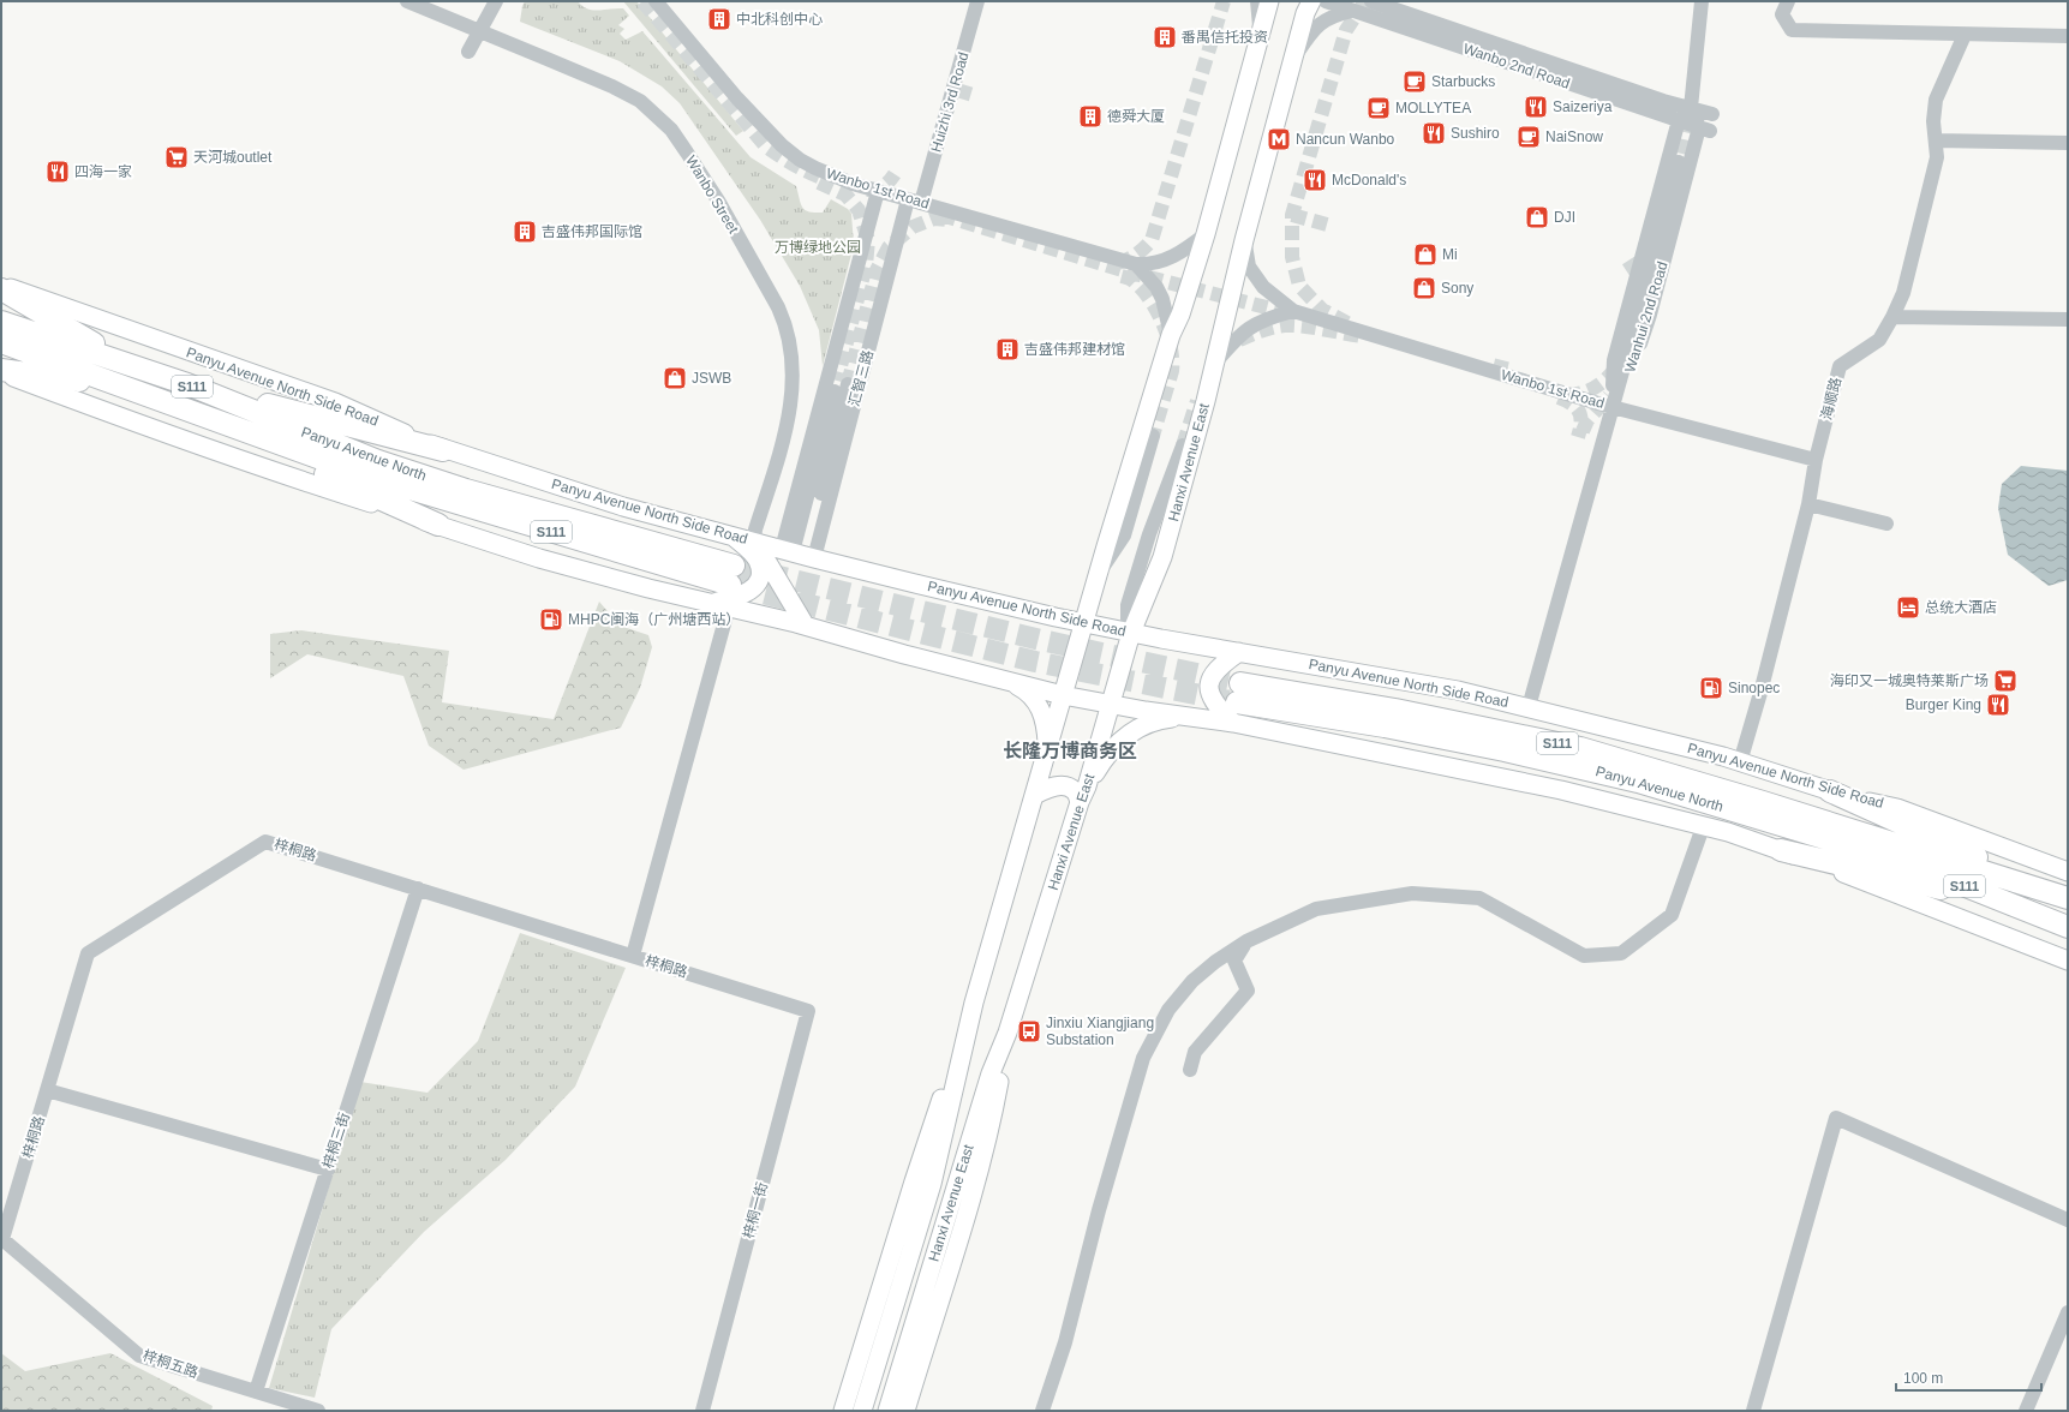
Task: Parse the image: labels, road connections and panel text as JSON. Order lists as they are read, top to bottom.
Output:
{
  "streets": {
    "highway": ["S111", "Panyu Avenue North"],
    "main road": ["Panyu Avenue North Side Road", "Hanxi Avenue East"],
    "street": [
      "Wanbo 2nd Road",
      "Huizhi 3rd Road",
      "Wanbo 1st Road",
      "Wanbo Street",
      "Wanhui 2nd Road",
      "汇智三路",
      "海顺路",
      "梓桐路",
      "梓桐三街",
      "梓桐一街",
      "梓桐五路"
    ]
  },
  "crossings": [
    ["Wanbo 2nd Road", "Wanhui 2nd Road"],
    ["Huizhi 3rd Road", "Wanbo 1st Road"],
    ["Huizhi 3rd Road", "汇智三路"],
    ["Wanbo 1st Road", "Wanhui 2nd Road"],
    ["Wanbo 1st Road", "汇智三路"],
    ["Wanbo 1st Road", "海顺路"],
    ["Wanbo Street", "Panyu Avenue North Side Road"],
    ["Wanhui 2nd Road", "Panyu Avenue North Side Road"],
    ["汇智三路", "Panyu Avenue North Side Road"],
    ["Panyu Avenue North Side Road", "海顺路"],
    ["Panyu Avenue North Side Road", "Hanxi Avenue East"],
    ["梓桐路", "梓桐三街"],
    ["梓桐路", "梓桐一街"],
    ["梓桐路", "梓桐五路"],
    ["梓桐三街", "梓桐五路"]
  ],
  "districts": ["长隆万博商务区"],
  "parks": ["万博绿地公园"],
  "places": {
    "building": [
      "中北科创中心",
      "番禺信托投资",
      "德舜大厦",
      "吉盛伟邦国际馆",
      "吉盛伟邦建材馆"
    ],
    "cafe": ["Starbucks", "MOLLYTEA", "NaiSnow"],
    "restaurant": [
      "Saizeriya",
      "Sushiro",
      "四海一家",
      "McDonald's",
      "Burger King"
    ],
    "metro station": ["Nancun Wanbo"],
    "supermarket": ["天河城outlet", "海印又一城奥特莱斯广场"],
    "shop": [
      "DJI",
      "Mi",
      "Sony",
      "JSWB"
    ],
    "hotel": ["总统大酒店"],
    "fuel station": ["MHPC闽海（广州塘西站）", "Sinopec"],
    "bus stop": ["Jinxiu Xiangjiang Substation"]
  },
  "scale_bar": "100 m"
}
